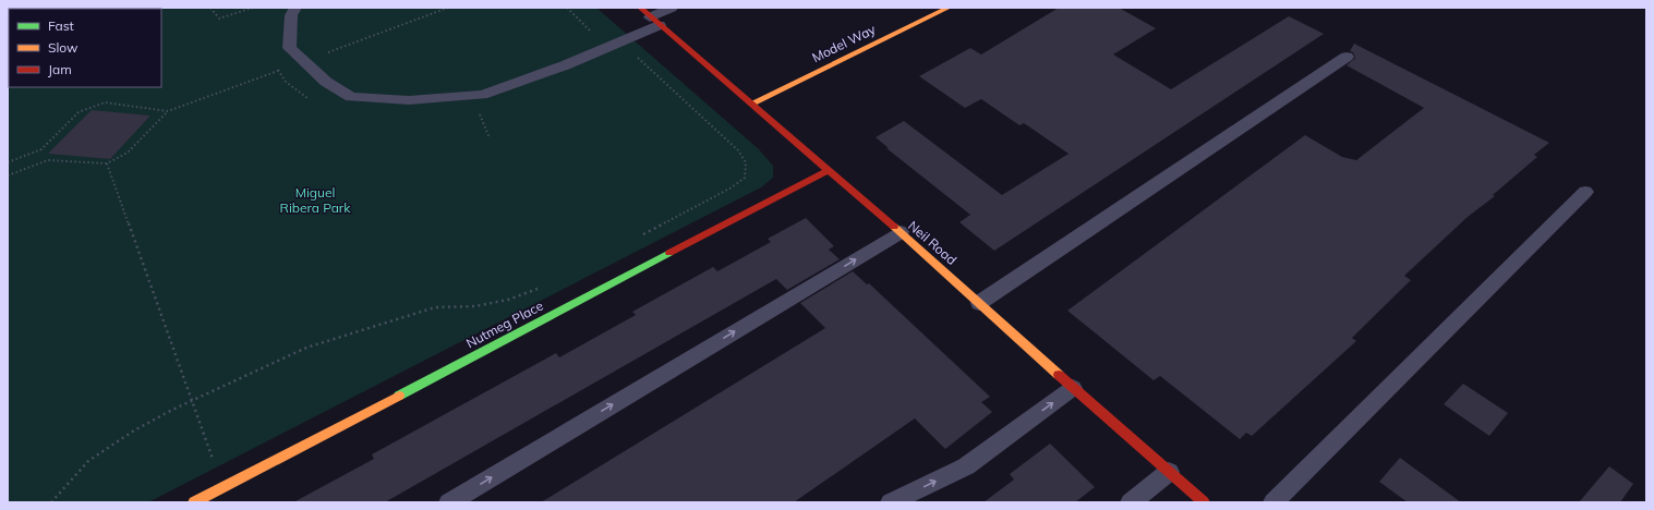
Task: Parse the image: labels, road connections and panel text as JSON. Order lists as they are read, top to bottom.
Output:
{
  "streets": {
    "street": ["Model Way", "Neil Road", "Nutmeg Place"]
  },
  "crossings": [
    ["Model Way", "Neil Road"],
    ["Neil Road", "Nutmeg Place"]
  ],
  "parks": ["Miguel Ribera Park"],
  "legend": ["Fast", "Slow", "Jam"]
}
